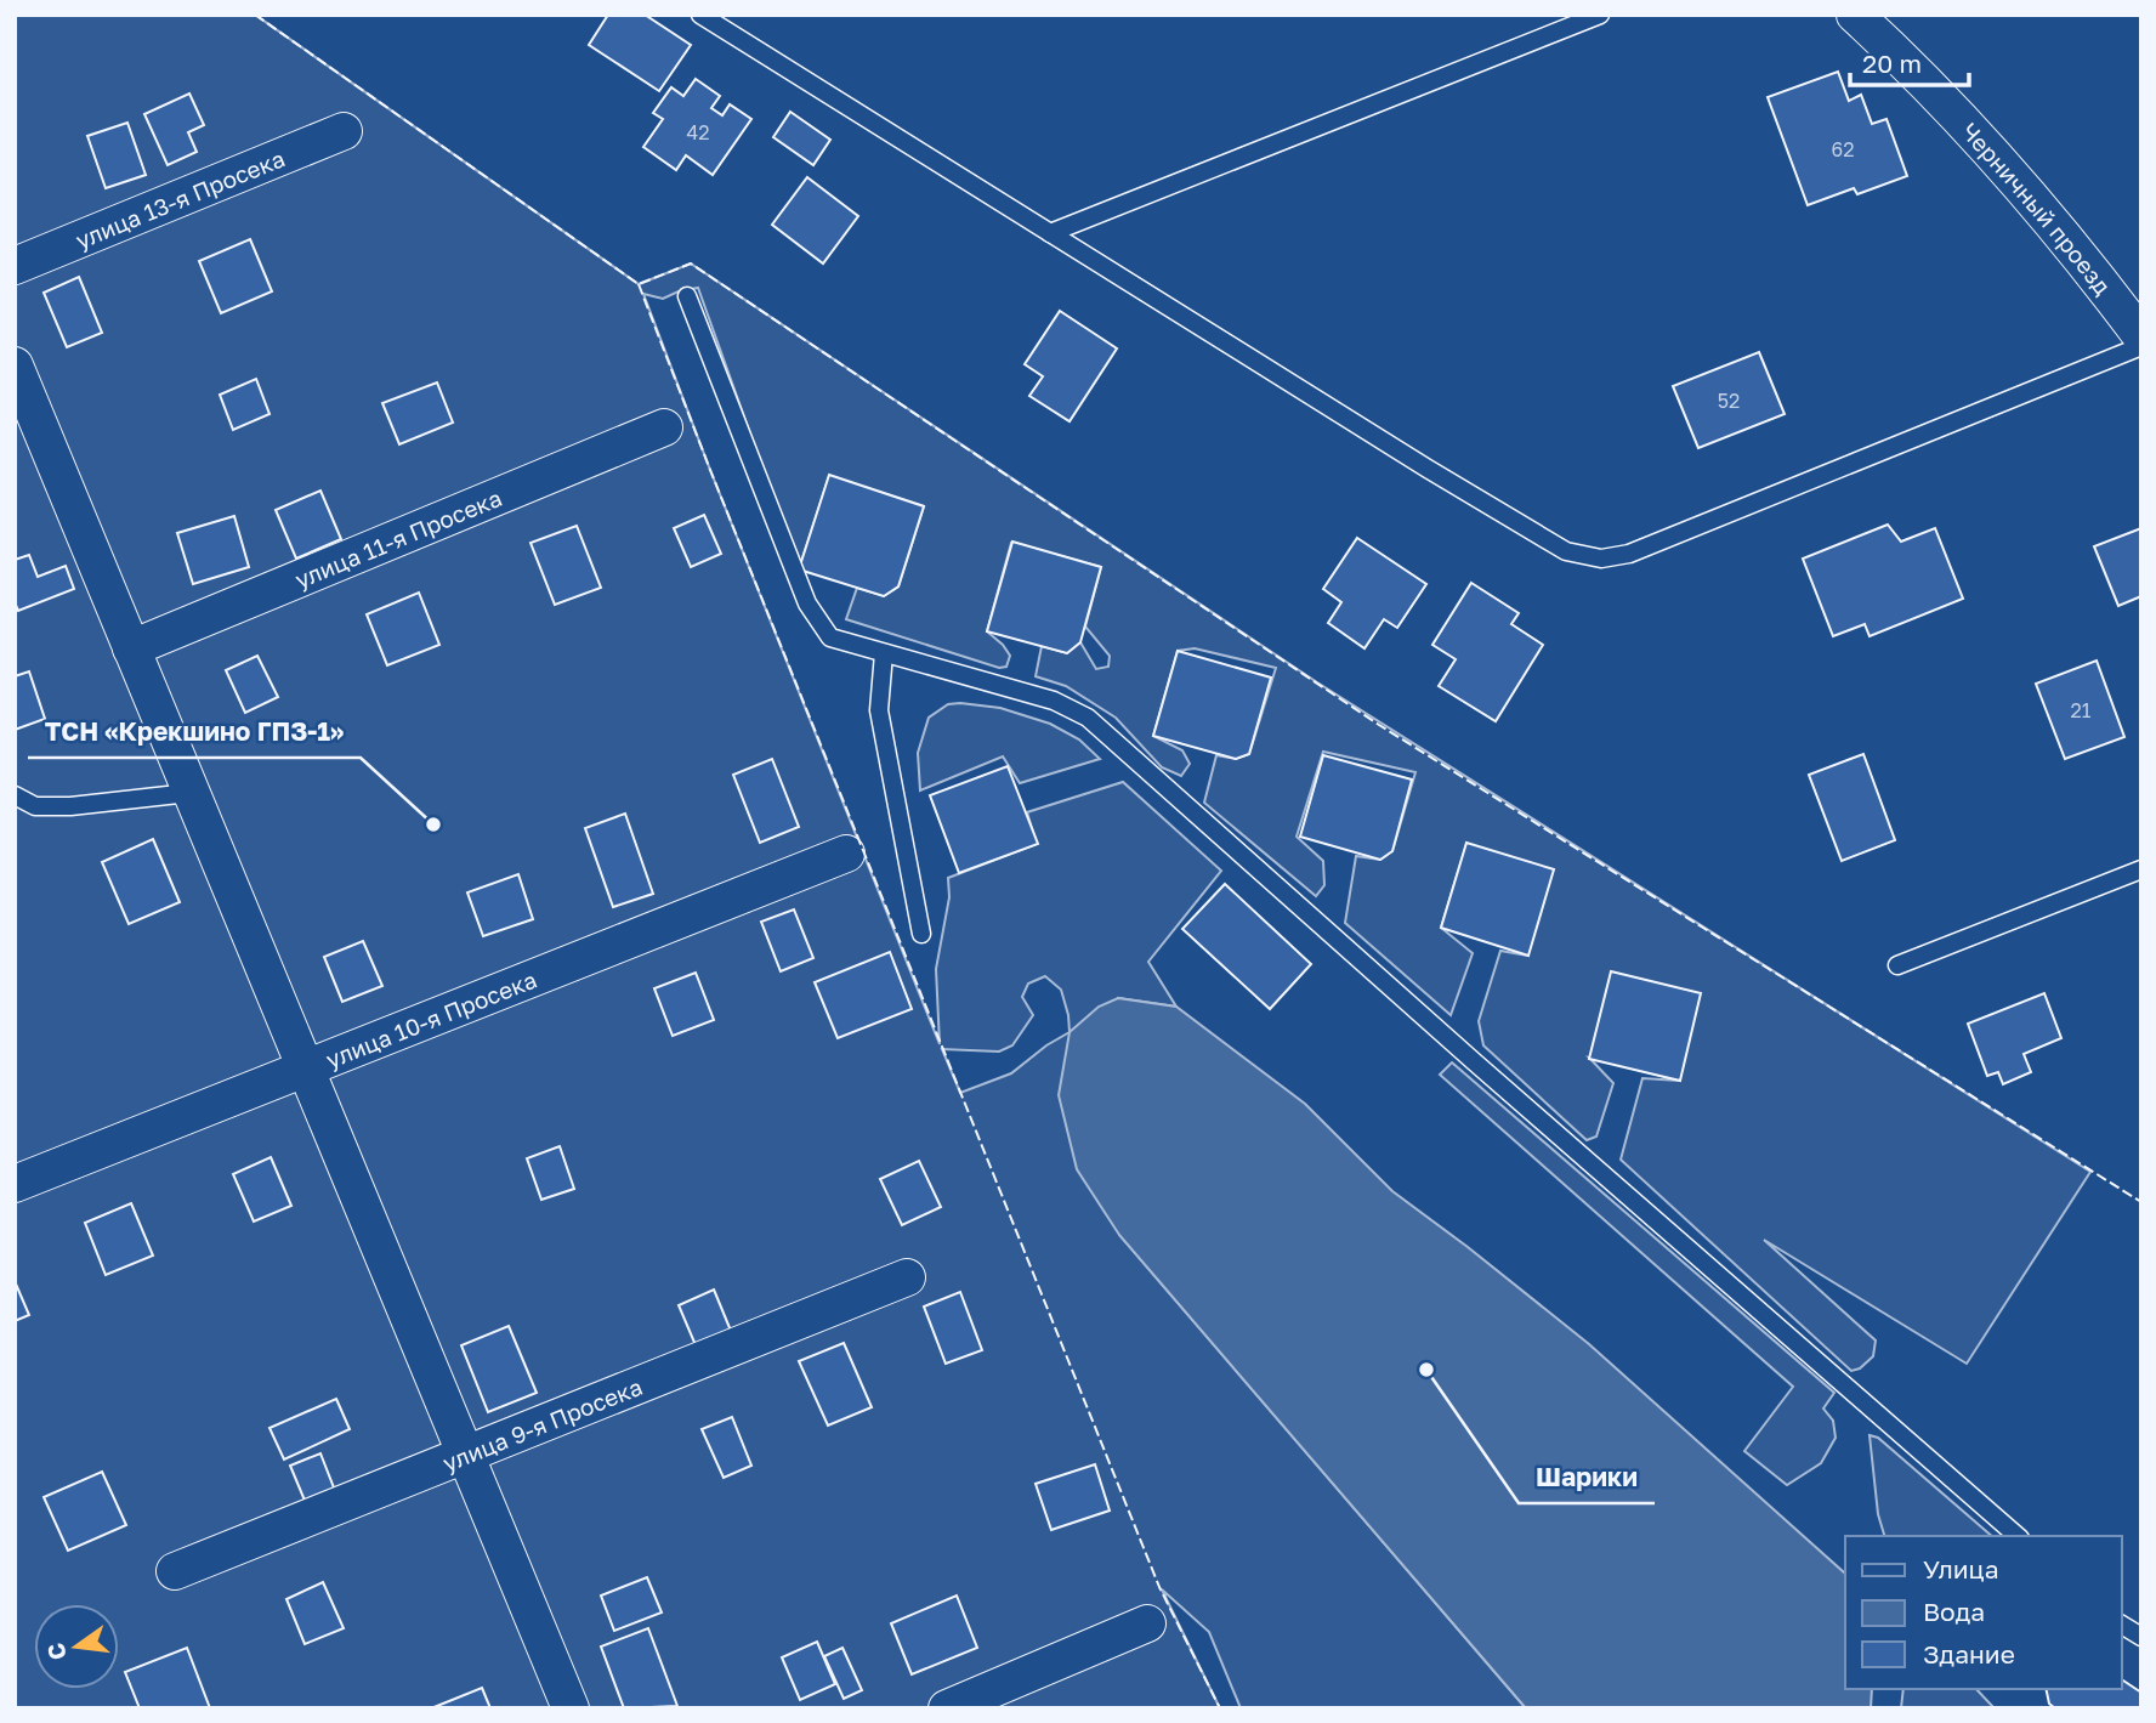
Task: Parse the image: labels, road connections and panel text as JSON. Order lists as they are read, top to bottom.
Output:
{
  "streets": {
    "street": [
      "улица 13-я Просека",
      "Черничный проезд",
      "улица 11-я Просека",
      "улица 10-я Просека",
      "улица 9-я Просека"
    ]
  },
  "places": ["ТСН «Крекшино ГПЗ-1»", "Шарики"],
  "house_numbers": [
    "42",
    "62",
    "52",
    "21"
  ],
  "legend": ["Улица", "Вода", "Здание"],
  "scale_bar": "20 m",
  "north": "left"
}
